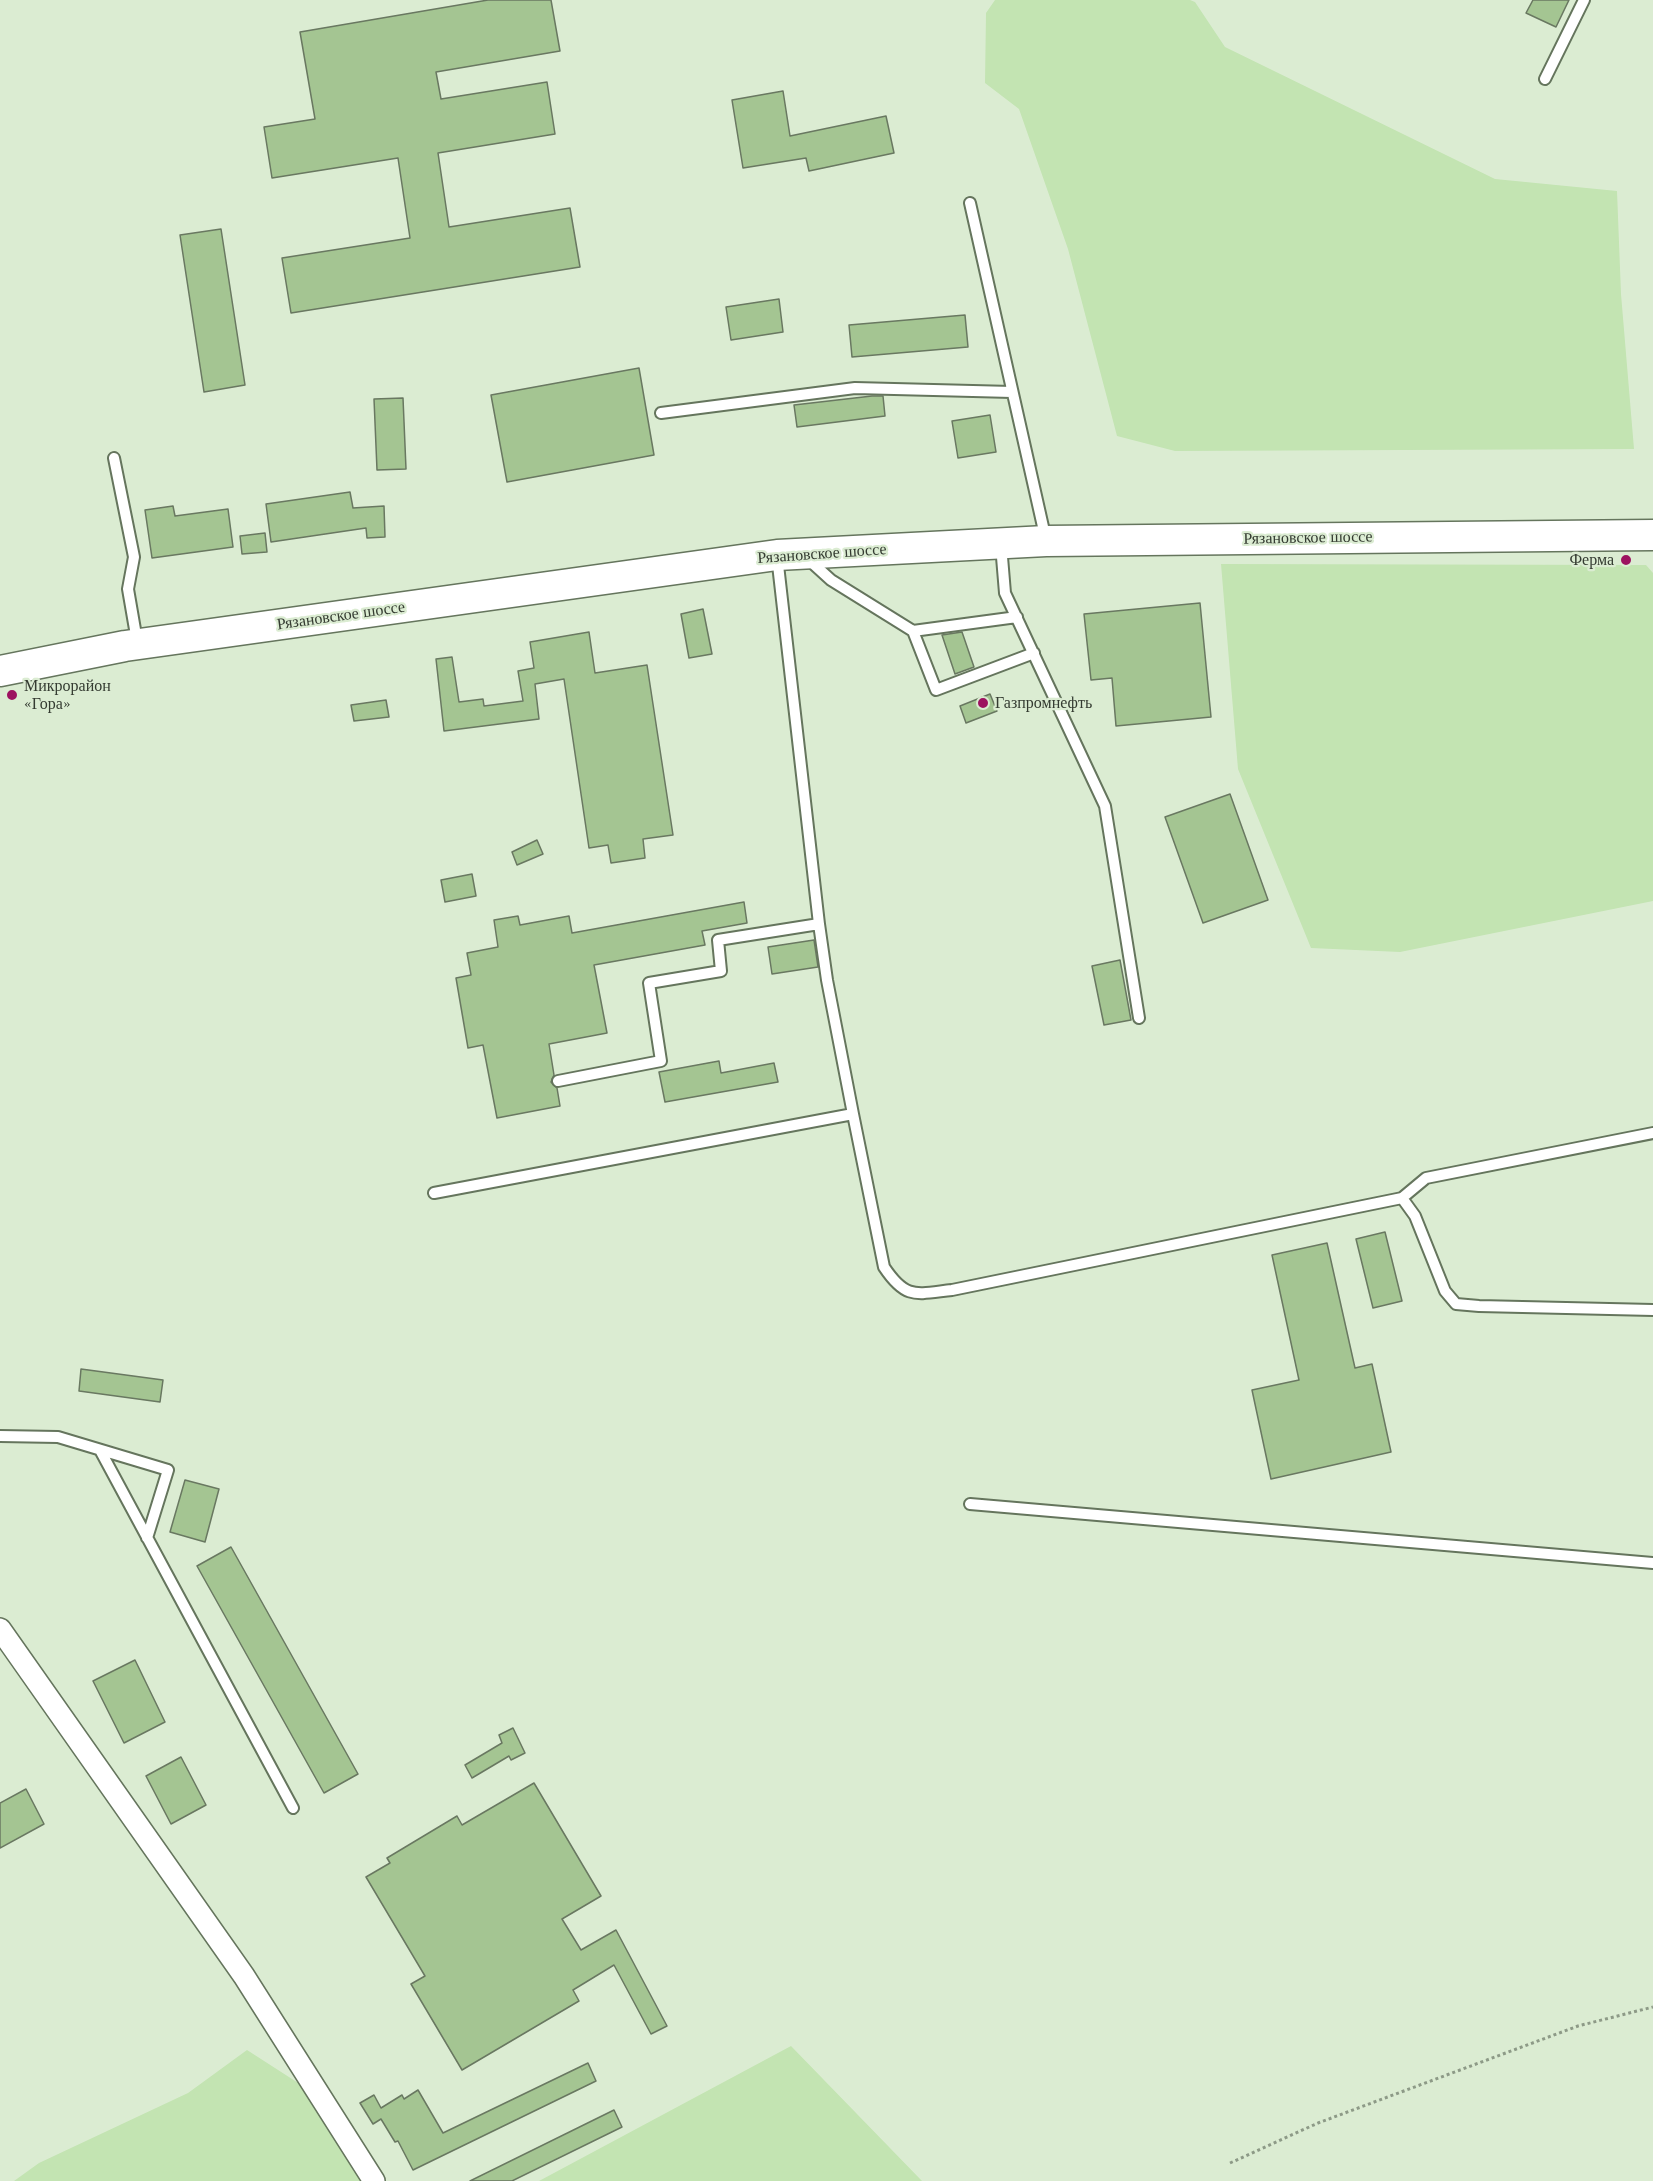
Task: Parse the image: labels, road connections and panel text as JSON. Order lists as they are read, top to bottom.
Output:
{
  "streets": {
    "main road": ["Рязановское шоссе"]
  },
  "places": ["Ферма", "Микрорайон «Гора»", "Газпромнефть"]
}
